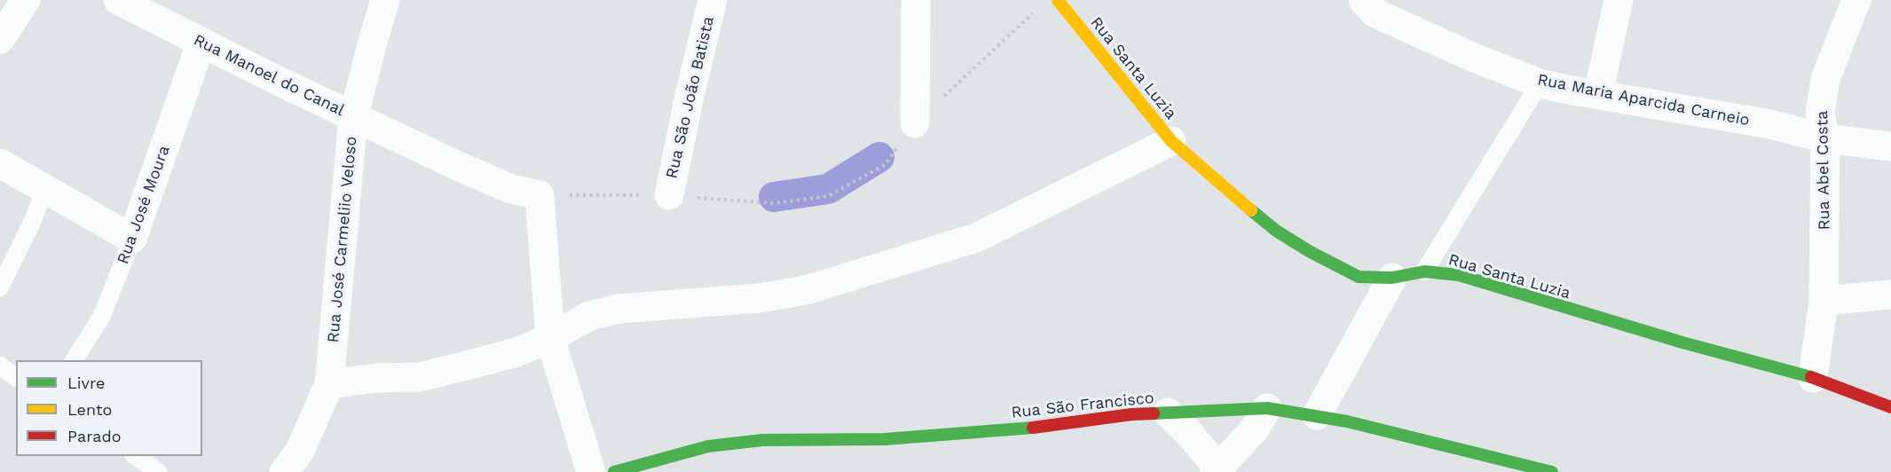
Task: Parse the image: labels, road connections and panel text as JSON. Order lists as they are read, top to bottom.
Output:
{
  "streets": {
    "street": [
      "Rua Santa Luzia",
      "Rua Manoel do Canal",
      "Rua São João Batista",
      "Rua Maria Aparcida Carneio",
      "Rua Abel Costa",
      "Rua José Moura",
      "Rua José Carmeliio Veloso",
      "Rua São Francisco"
    ]
  },
  "crossings": [
    ["Rua Santa Luzia", "Rua Abel Costa"],
    ["Rua Manoel do Canal", "Rua José Moura"],
    ["Rua Manoel do Canal", "Rua José Carmeliio Veloso"],
    ["Rua Maria Aparcida Carneio", "Rua Abel Costa"]
  ],
  "legend": ["Livre", "Lento", "Parado"]
}
